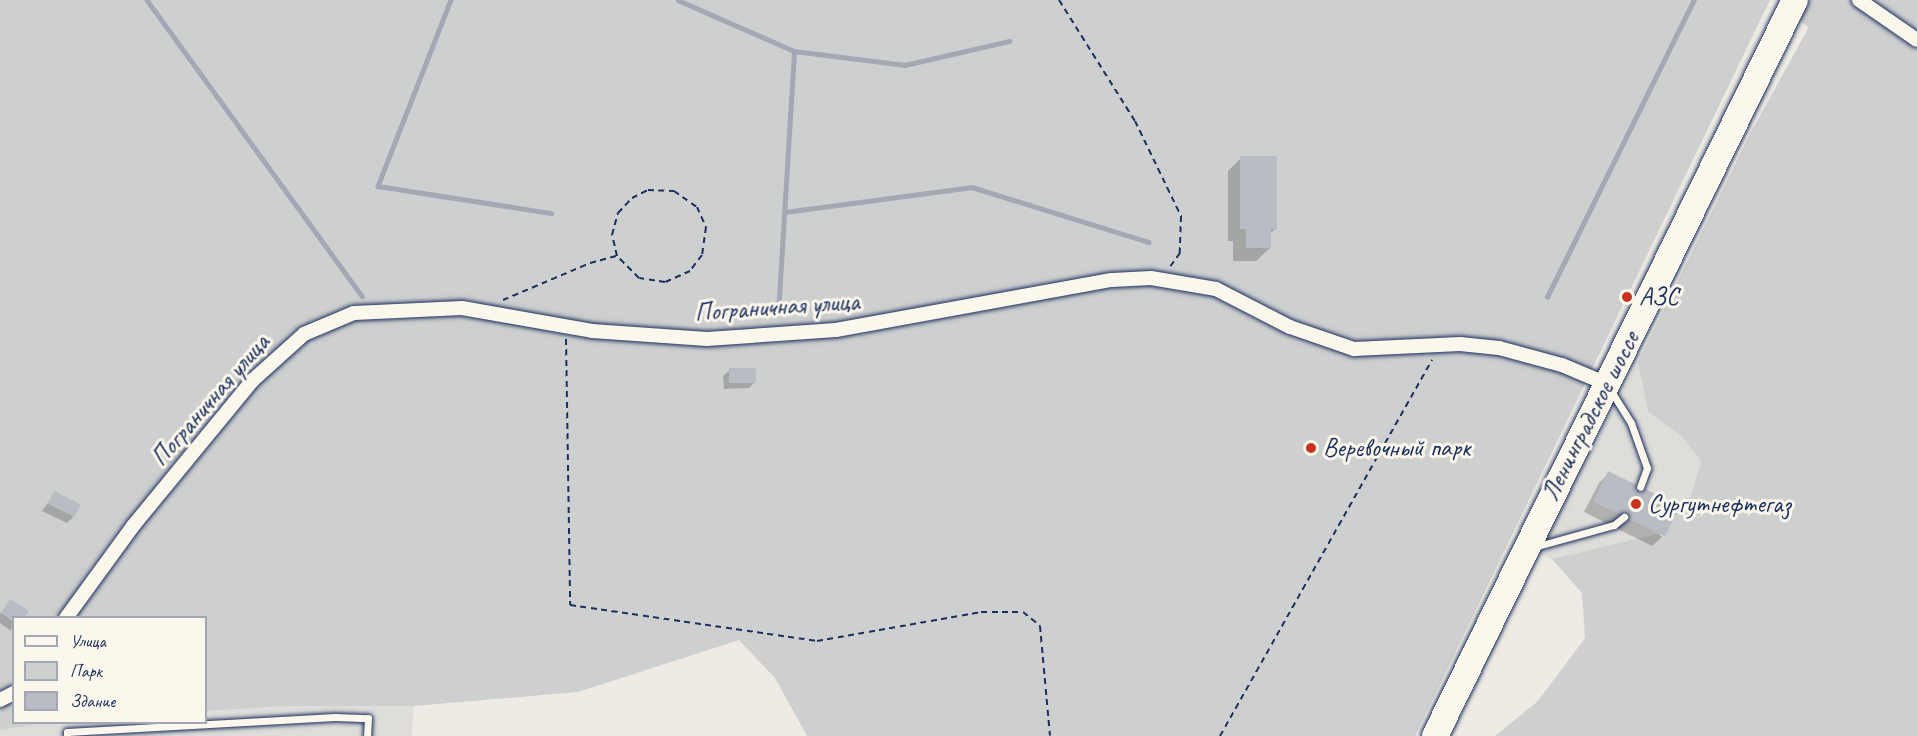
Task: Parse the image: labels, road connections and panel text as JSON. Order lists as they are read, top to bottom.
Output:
{
  "streets": {
    "highway": ["Ленинградское шоссе"],
    "street": ["Пограничная улица"]
  },
  "crossings": [
    ["Пограничная улица", "Ленинградское шоссе"]
  ],
  "places": ["АЗС", "Веревочный парк", "Сургутнефтегаз"],
  "legend": ["Улица", "Парк", "Здание"]
}
